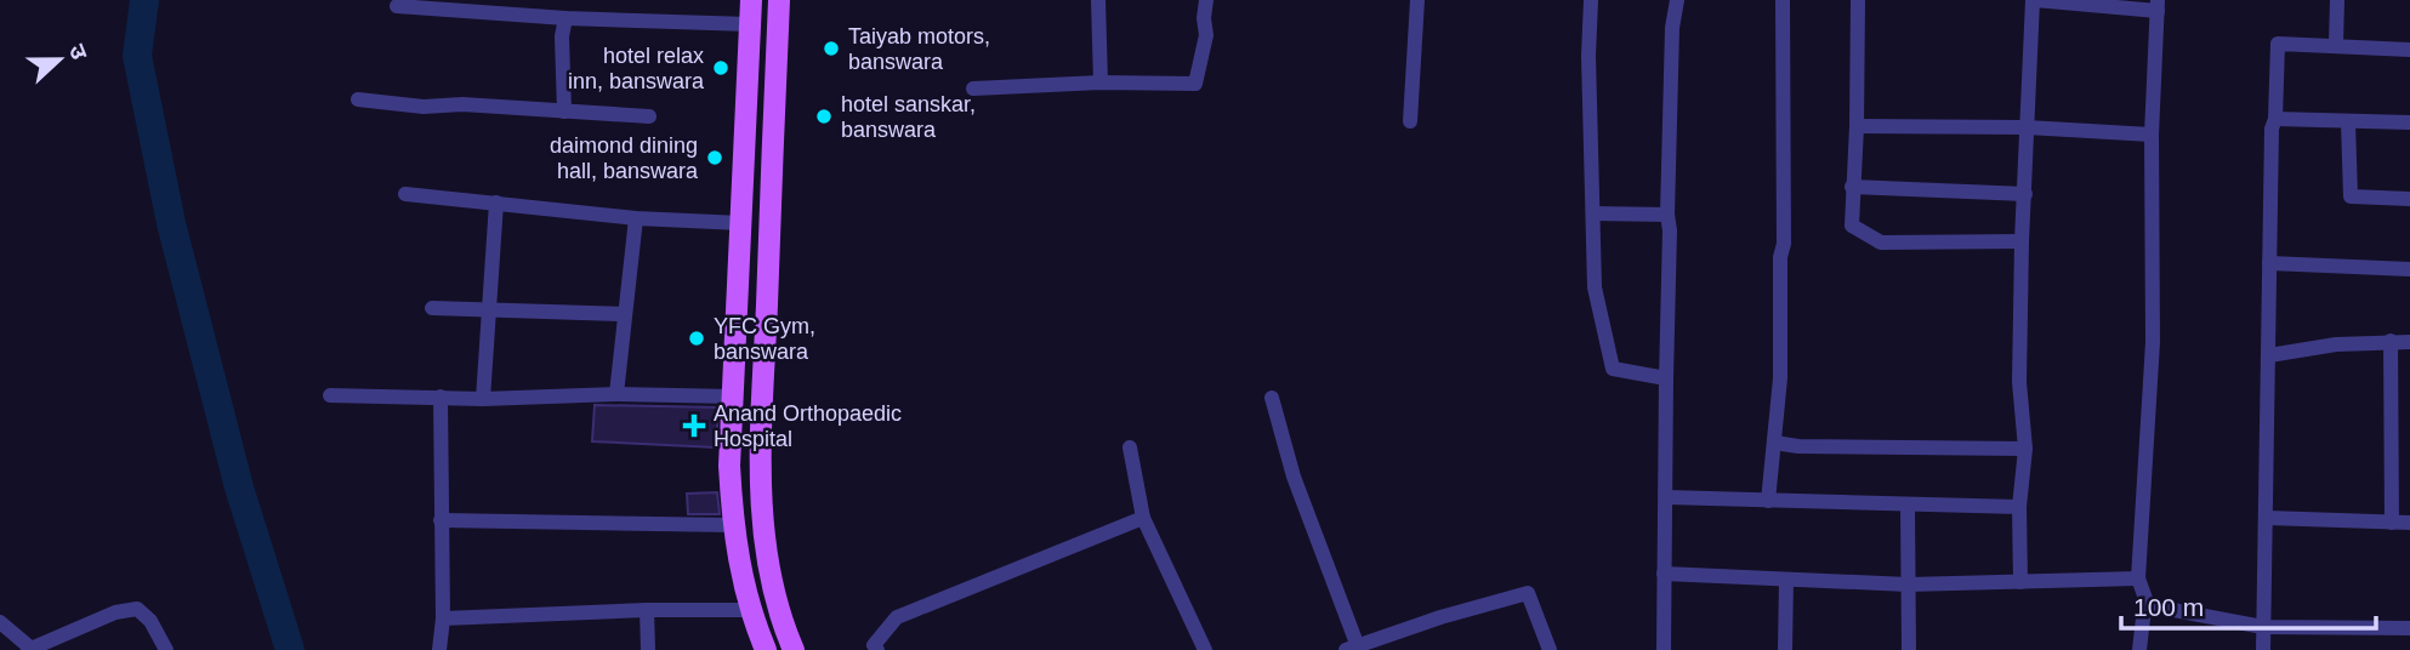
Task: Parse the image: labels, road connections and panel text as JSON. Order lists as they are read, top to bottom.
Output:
{
  "places": {
    "other": [
      "Taiyab motors, banswara",
      "hotel relax inn, banswara",
      "hotel sanskar, banswara",
      "daimond dining hall, banswara",
      "YFC Gym, banswara"
    ],
    "health": ["Anand Orthopaedic Hospital"]
  },
  "scale_bar": "100 m",
  "north": "right"
}
